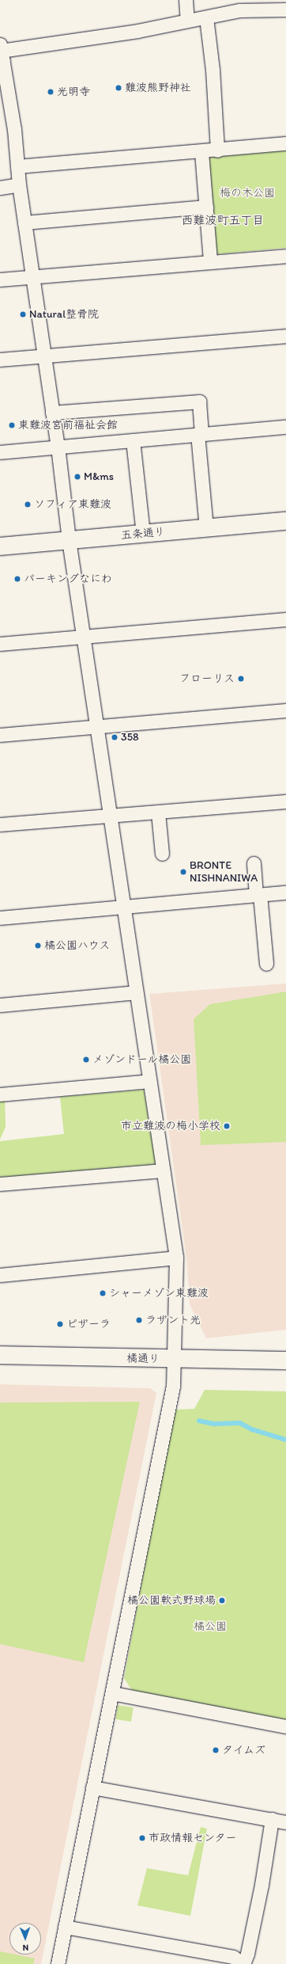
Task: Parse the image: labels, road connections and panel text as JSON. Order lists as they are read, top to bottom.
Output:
{
  "streets": {
    "street": ["五条通り", "橘通り"]
  },
  "districts": ["西難波町五丁目"],
  "parks": ["梅の木公園", "橘公園"],
  "places": [
    "難波熊野神社",
    "光明寺",
    "Natural整骨院",
    "東難波宮前福祉会館",
    "M&ms",
    "ソフィア東難波",
    "パーキングなにわ",
    "フローリス",
    "358",
    "BRONTE NISHNANIWA",
    "橘公園ハウス",
    "メゾンドール橘公園",
    "市立難波の梅小学校",
    "シャーメゾン東難波",
    "ラザント光",
    "ピザーラ",
    "橘公園軟式野球場",
    "タイムズ",
    "市政情報センター"
  ],
  "north": "bottom"
}
